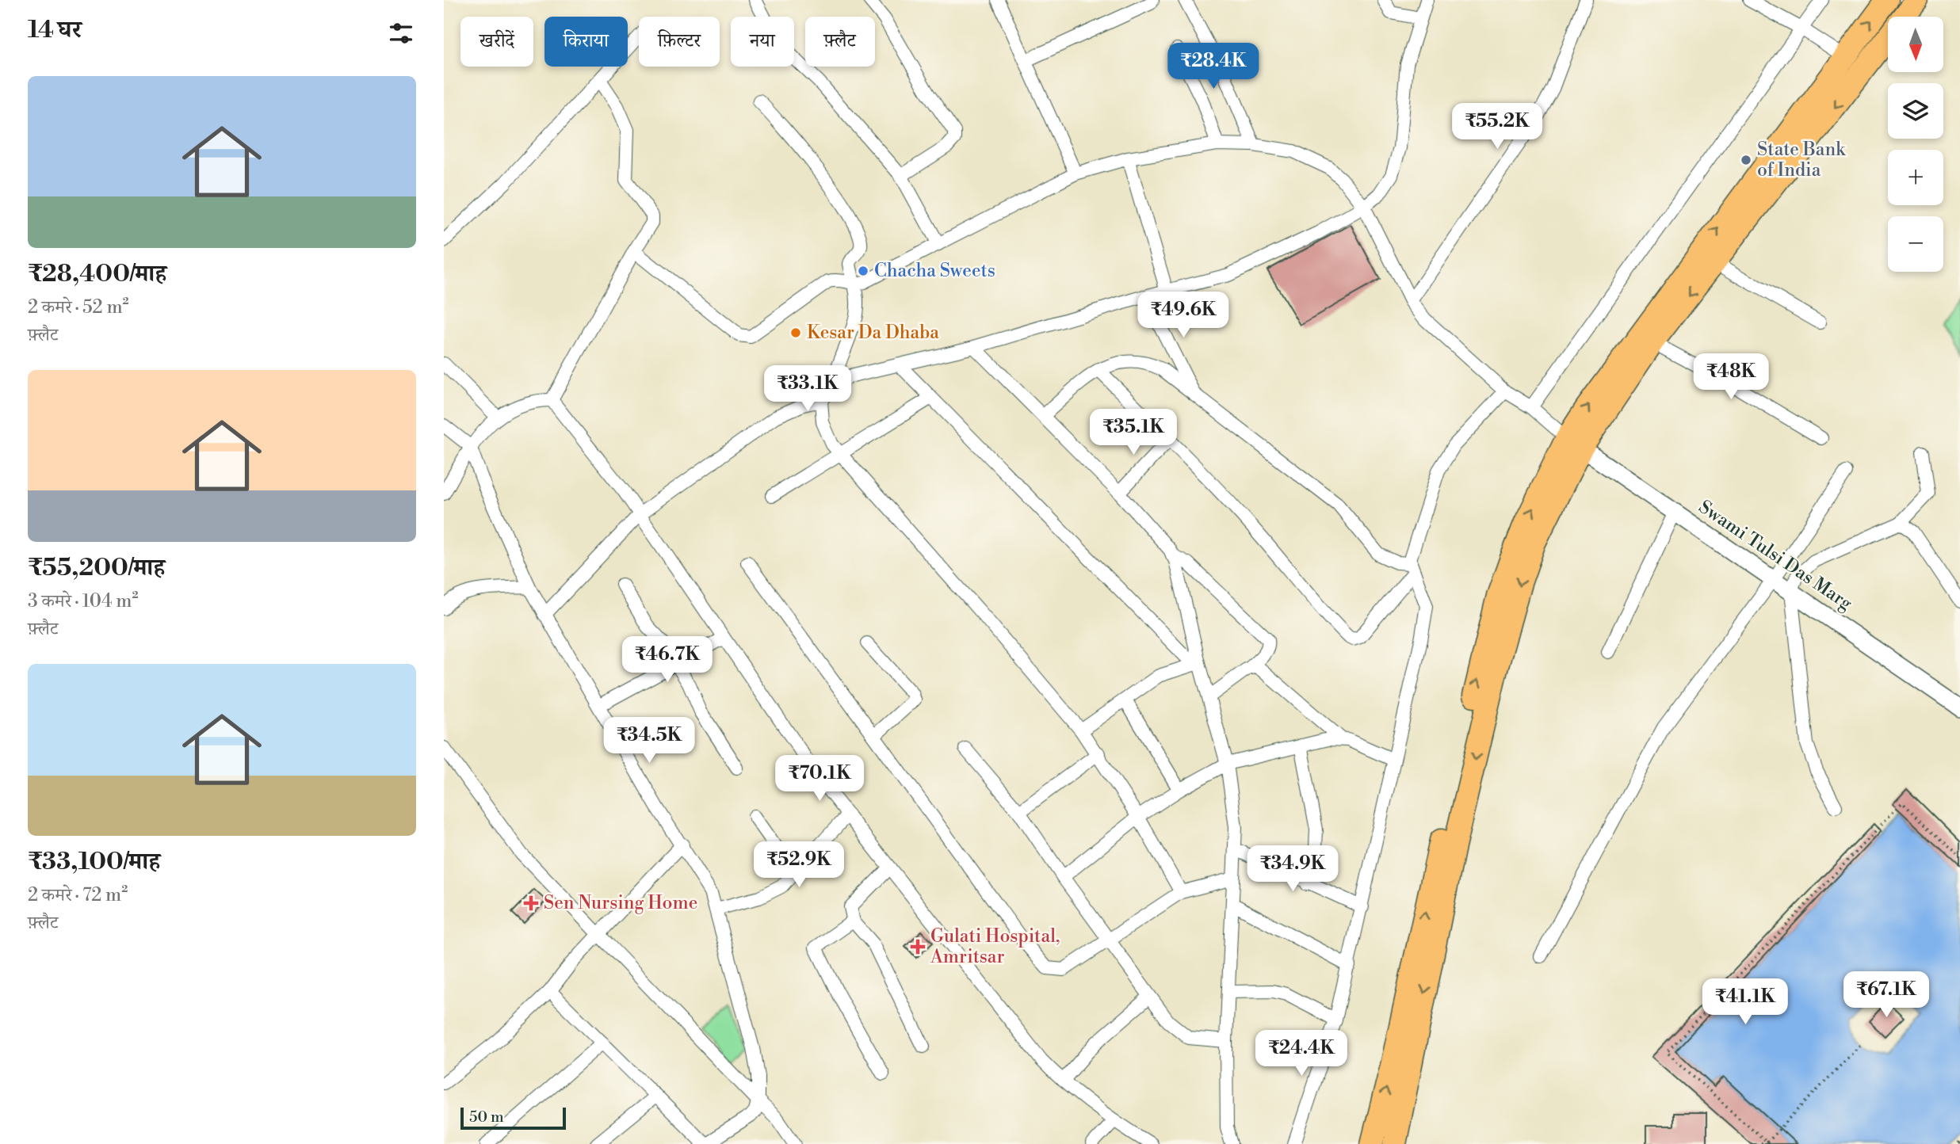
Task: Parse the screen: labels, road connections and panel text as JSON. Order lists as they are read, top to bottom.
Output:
{
  "streets": {
    "street": ["Swami Tulsi Das Marg"]
  },
  "places": {
    "other": ["State Bank of India", "Chacha Sweets", "Kesar Da Dhaba"],
    "health": ["Sen Nursing Home", "Gulati Hospital, Amritsar"]
  },
  "scale_bar": "50 m",
  "north": "bottom",
  "page": {
    "heading": "14 घर",
    "map_buttons": ["+", "−"],
    "chip": [
      "खरीदें",
      "किराया",
      "फ़िल्टर",
      "नया",
      "फ़्लैट"
    ],
    "price": [
      "₹28.4K",
      "₹55.2K",
      "₹49.6K",
      "₹48K",
      "₹33.1K",
      "₹35.1K",
      "₹46.7K",
      "₹34.5K",
      "₹70.1K",
      "₹52.9K",
      "₹34.9K",
      "₹67.1K",
      "₹41.1K",
      "₹24.4K"
    ],
    "list": [
      {
        "name": "₹28,400/माह",
        "note": "2 कमरे · 52 m² · फ़्लैट"
      },
      {
        "name": "₹55,200/माह",
        "note": "3 कमरे · 104 m² · फ़्लैट"
      },
      {
        "name": "₹33,100/माह",
        "note": "2 कमरे · 72 m² · फ़्लैट"
      }
    ],
    "scale": "50 m"
  }
}
